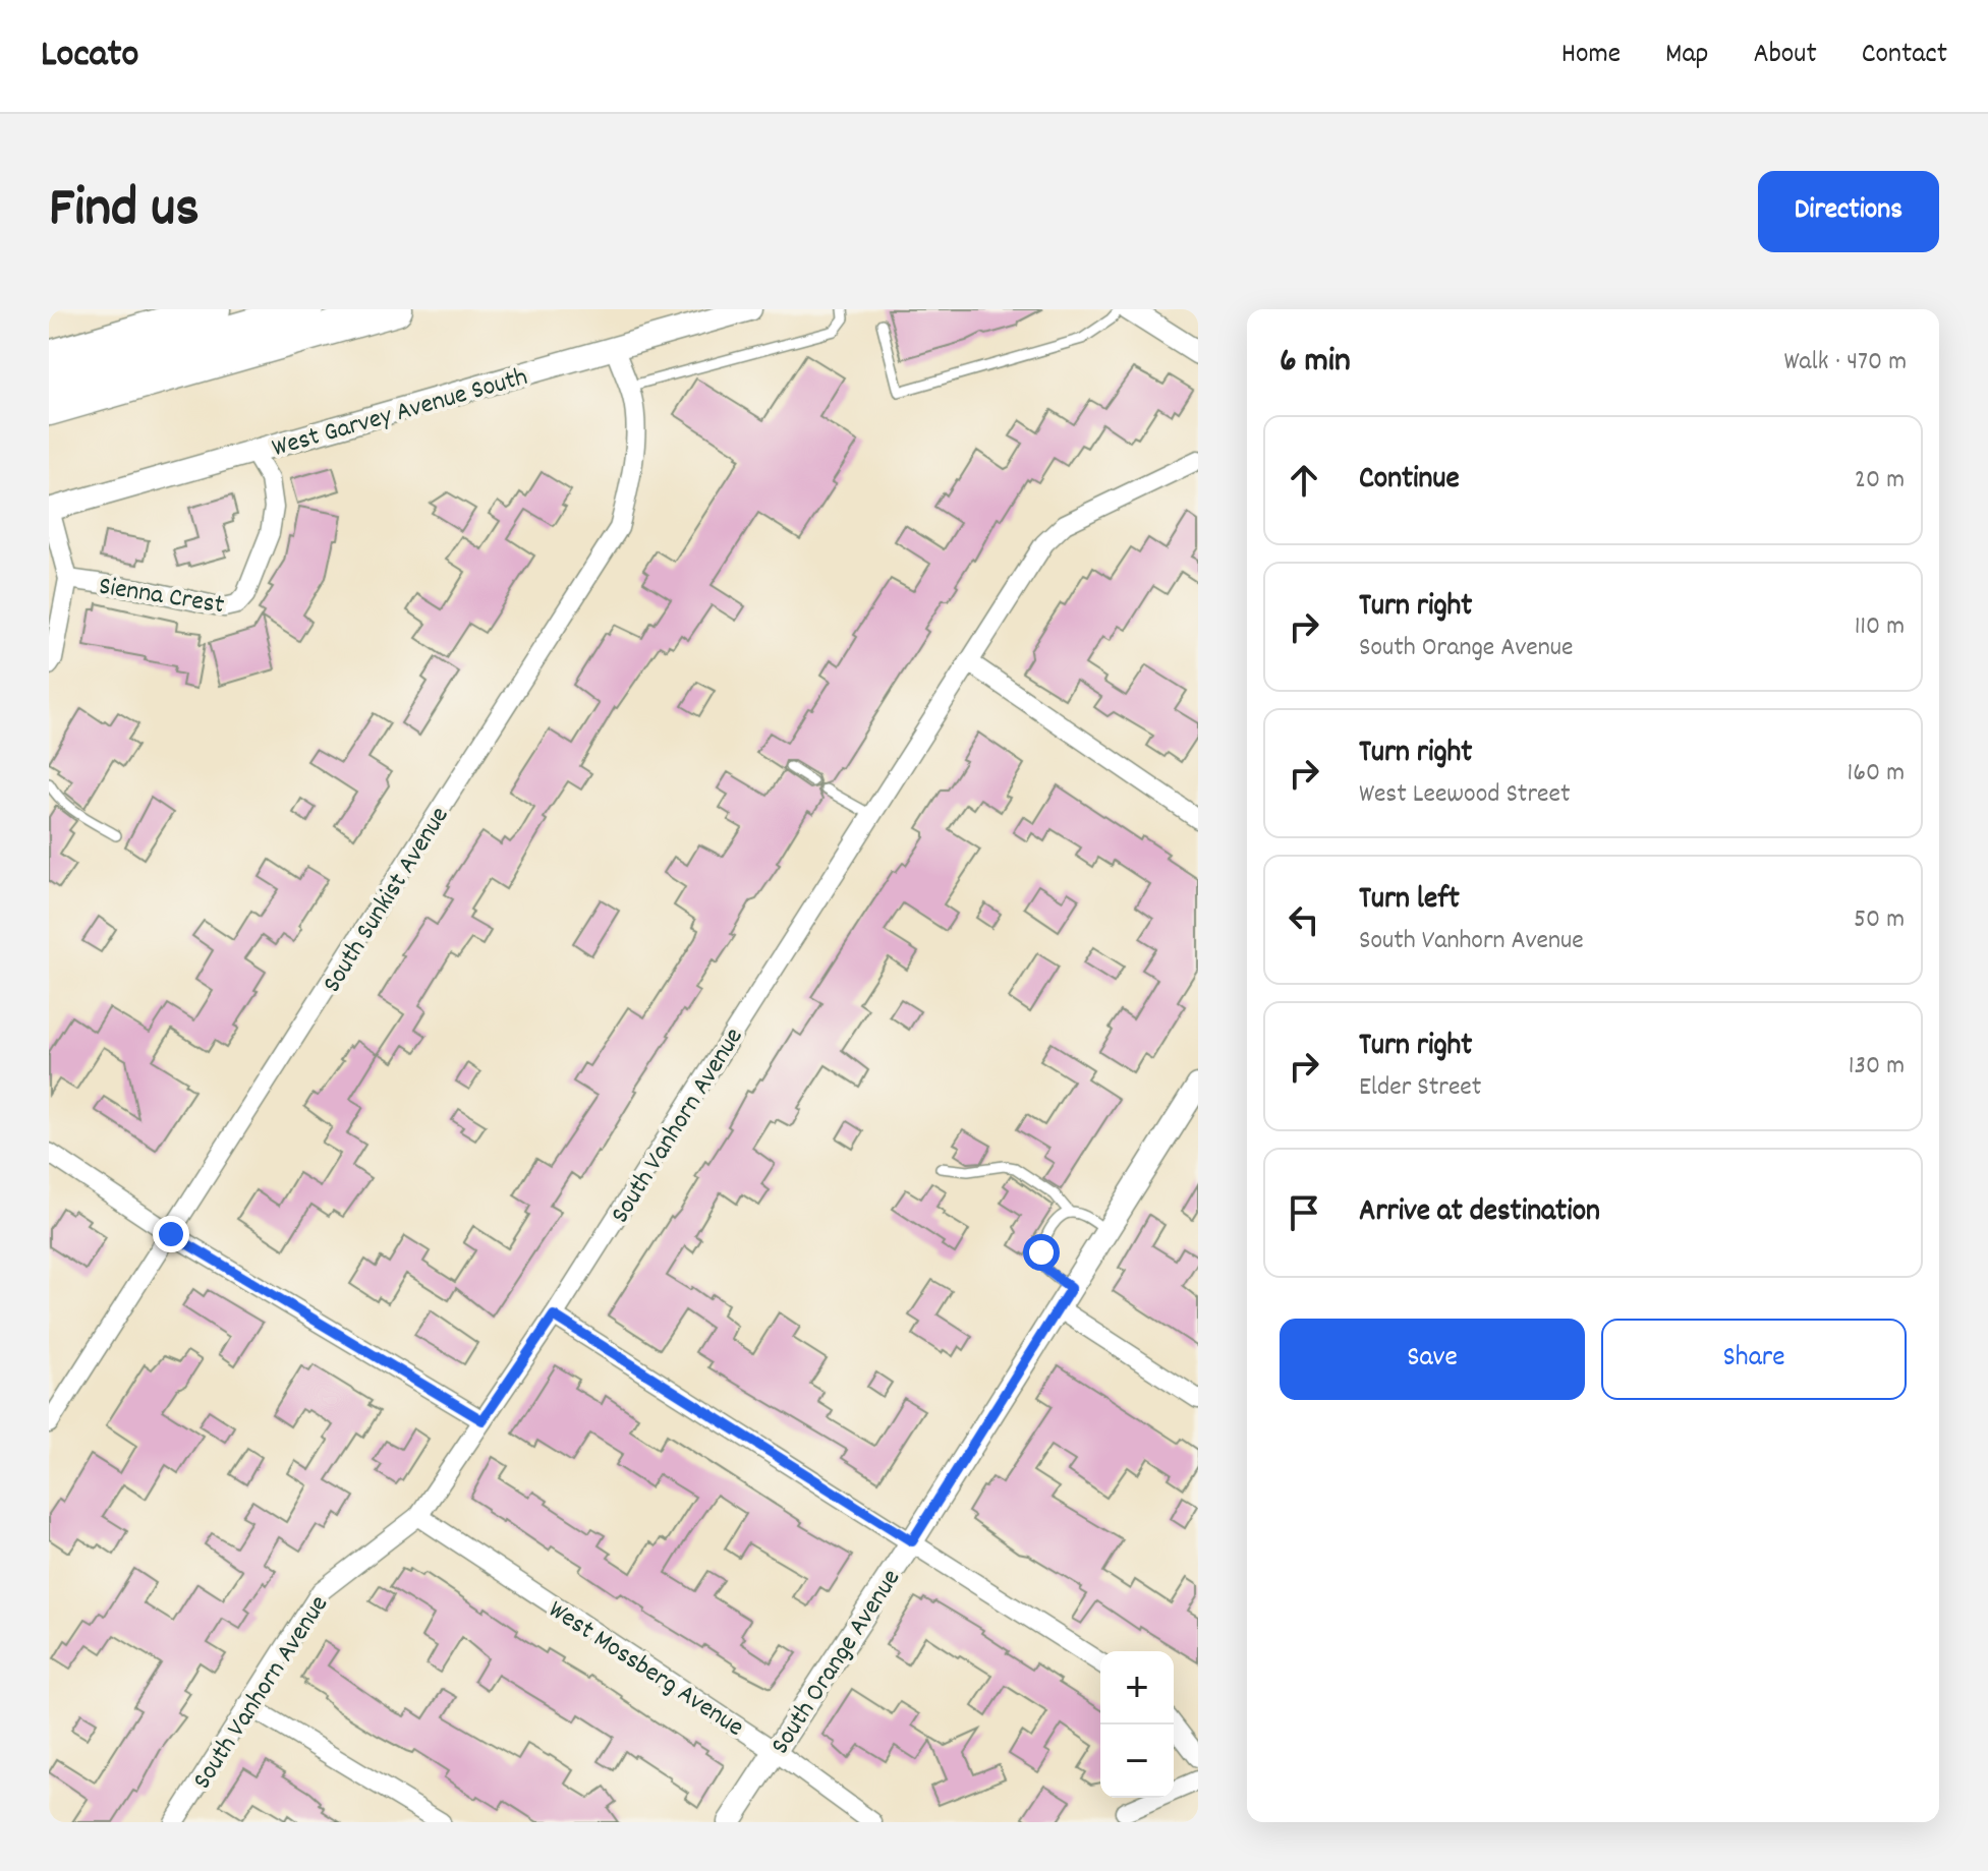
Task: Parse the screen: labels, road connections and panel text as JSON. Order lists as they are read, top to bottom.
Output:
{
  "streets": {
    "street": [
      "West Garvey Avenue South",
      "Sienna Crest",
      "South Sunkist Avenue",
      "South Vanhorn Avenue",
      "South Orange Avenue",
      "West Mossberg Avenue"
    ]
  },
  "crossings": [
    ["West Garvey Avenue South", "Sienna Crest"],
    ["West Garvey Avenue South", "South Sunkist Avenue"],
    ["South Vanhorn Avenue", "West Mossberg Avenue"],
    ["South Orange Avenue", "West Mossberg Avenue"]
  ],
  "page": {
    "header": "Locato",
    "nav": [
      "Home",
      "Map",
      "About",
      "Contact"
    ],
    "title": "Find us",
    "buttons": [
      "Directions",
      ["Save", "Share"]
    ],
    "heading": ["6 min", "Walk · 470 m"],
    "list": [
      ["Continue", "20 m"],
      ["Turn right", "South Orange Avenue", "110 m"],
      ["Turn right", "West Leewood Street", "160 m"],
      ["Turn left", "South Vanhorn Avenue", "50 m"],
      ["Turn right", "Elder Street", "130 m"],
      "Arrive at destination"
    ],
    "map_buttons": ["+", "−"]
  }
}
